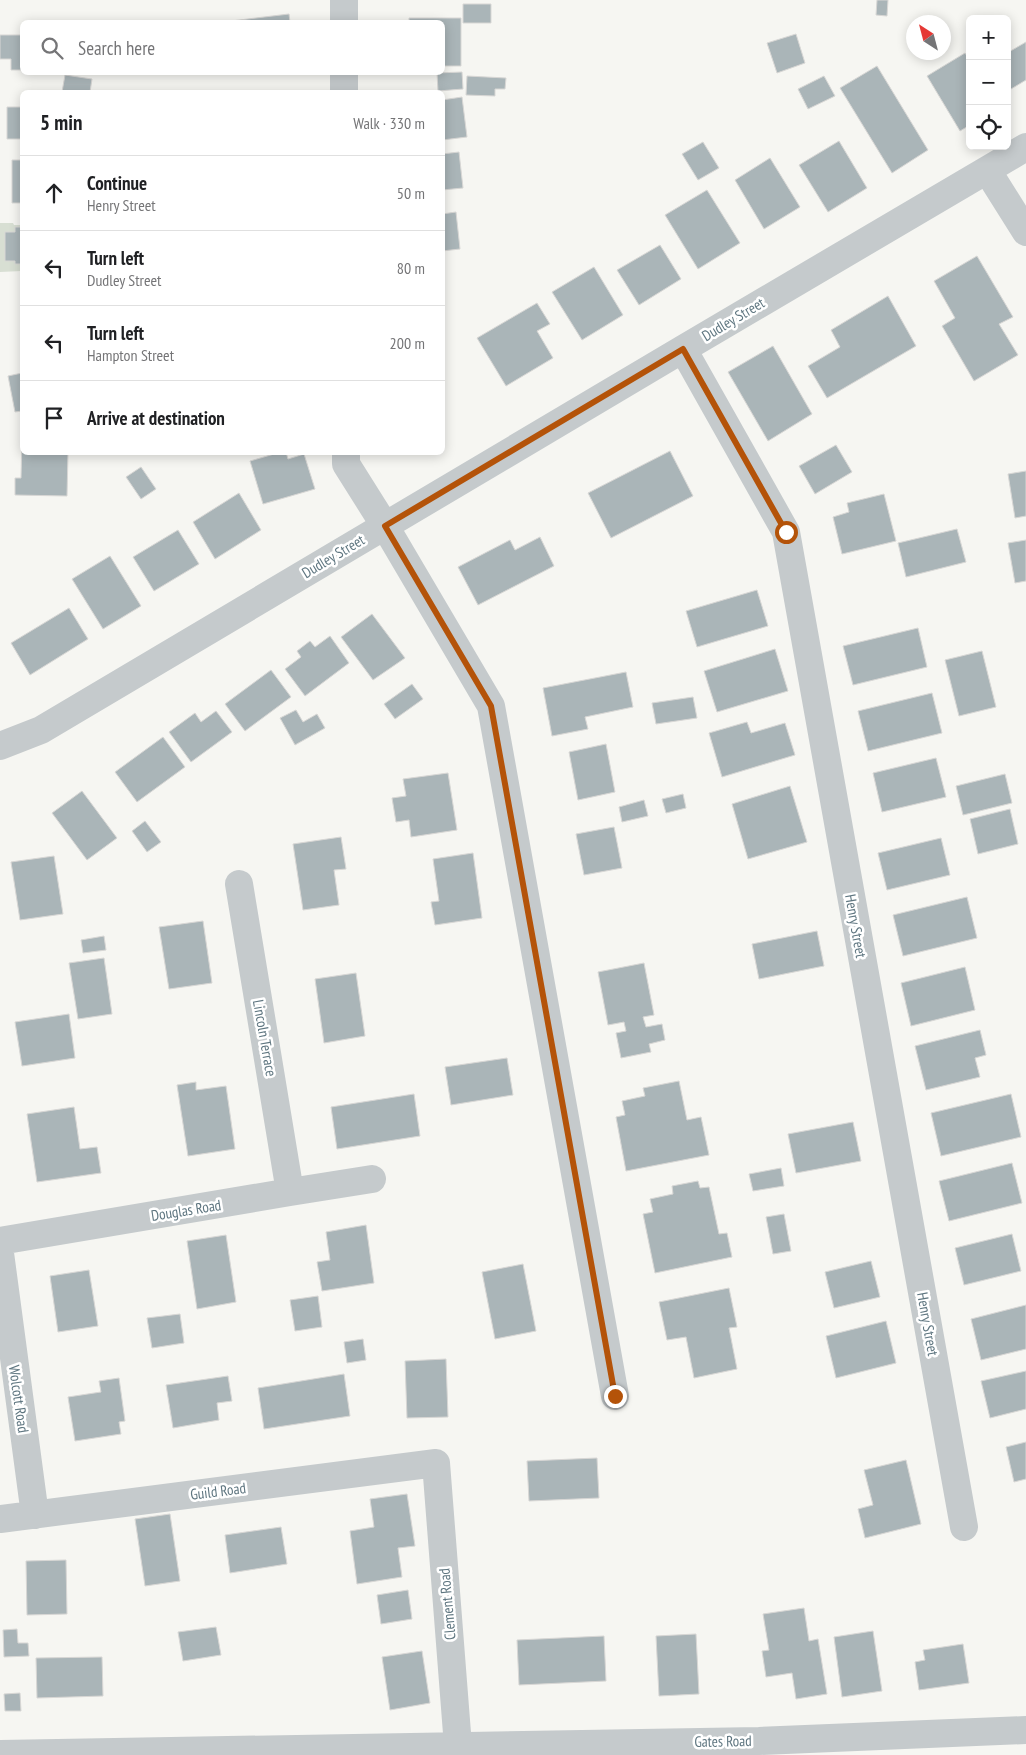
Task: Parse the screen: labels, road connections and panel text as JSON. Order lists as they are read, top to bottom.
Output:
{
  "streets": {
    "street": [
      "Dudley Street",
      "Henry Street",
      "Lincoln Terrace",
      "Douglas Road",
      "Wolcott Road",
      "Guild Road",
      "Clement Road",
      "Gates Road"
    ]
  },
  "crossings": [
    ["Dudley Street", "Henry Street"],
    ["Lincoln Terrace", "Douglas Road"],
    ["Wolcott Road", "Guild Road"],
    ["Guild Road", "Clement Road"],
    ["Clement Road", "Gates Road"]
  ],
  "north": "top left",
  "page": {
    "map_buttons": ["+", "−"],
    "search": "Search here",
    "heading": ["5 min", "Walk · 330 m"],
    "list": [
      ["Continue", "Henry Street", "50 m"],
      ["Turn left", "Dudley Street", "80 m"],
      ["Turn left", "Hampton Street", "200 m"],
      "Arrive at destination"
    ]
  }
}
